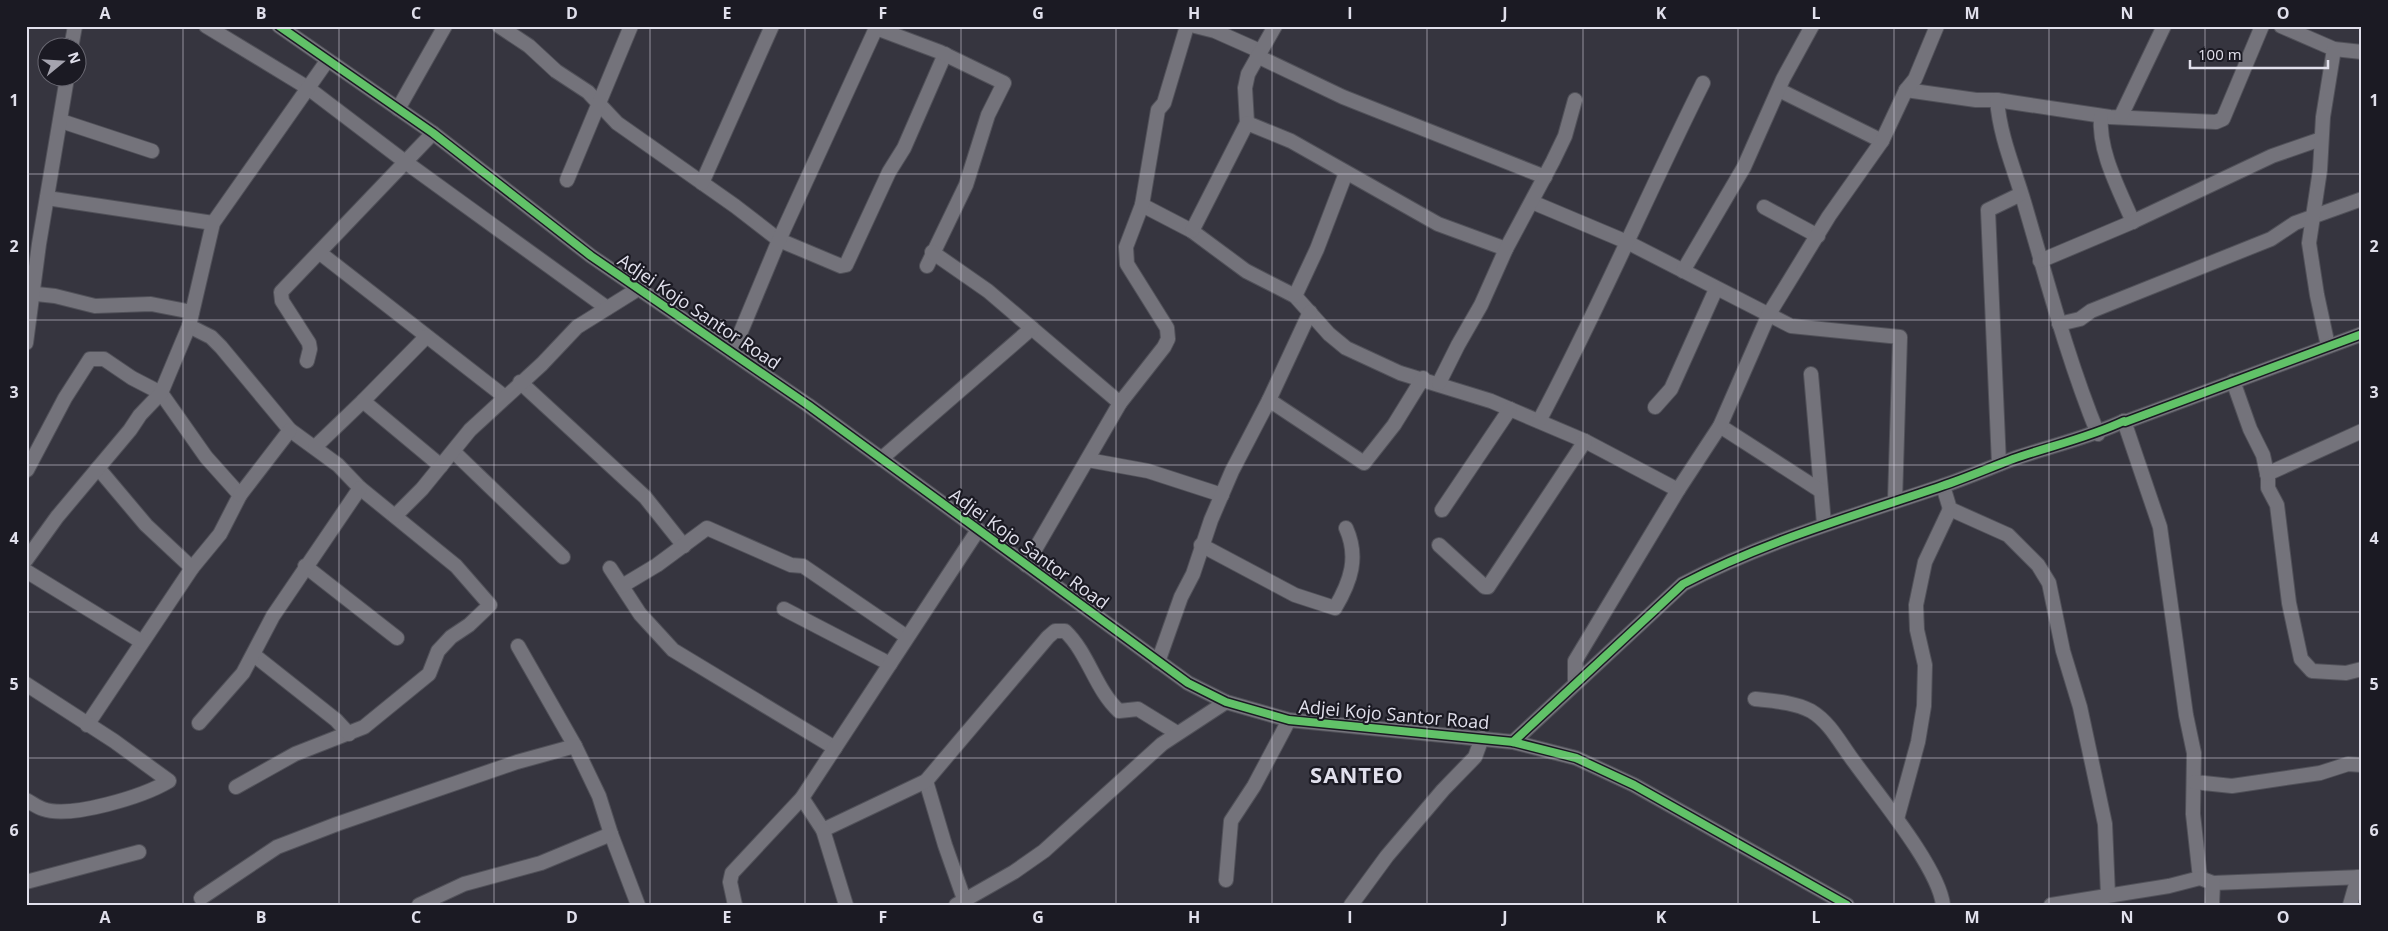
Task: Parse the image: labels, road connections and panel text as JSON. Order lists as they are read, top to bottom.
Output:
{
  "streets": {
    "street": ["Adjei Kojo Santor Road"]
  },
  "districts": ["SANTEO"],
  "scale_bar": "100 m",
  "north": "right",
  "grid": {
    "columns": [
      "A",
      "B",
      "C",
      "D",
      "E",
      "F",
      "G",
      "H",
      "I",
      "J",
      "K",
      "L",
      "M",
      "N",
      "O"
    ],
    "rows": [
      "1",
      "2",
      "3",
      "4",
      "5",
      "6"
    ]
  }
}
